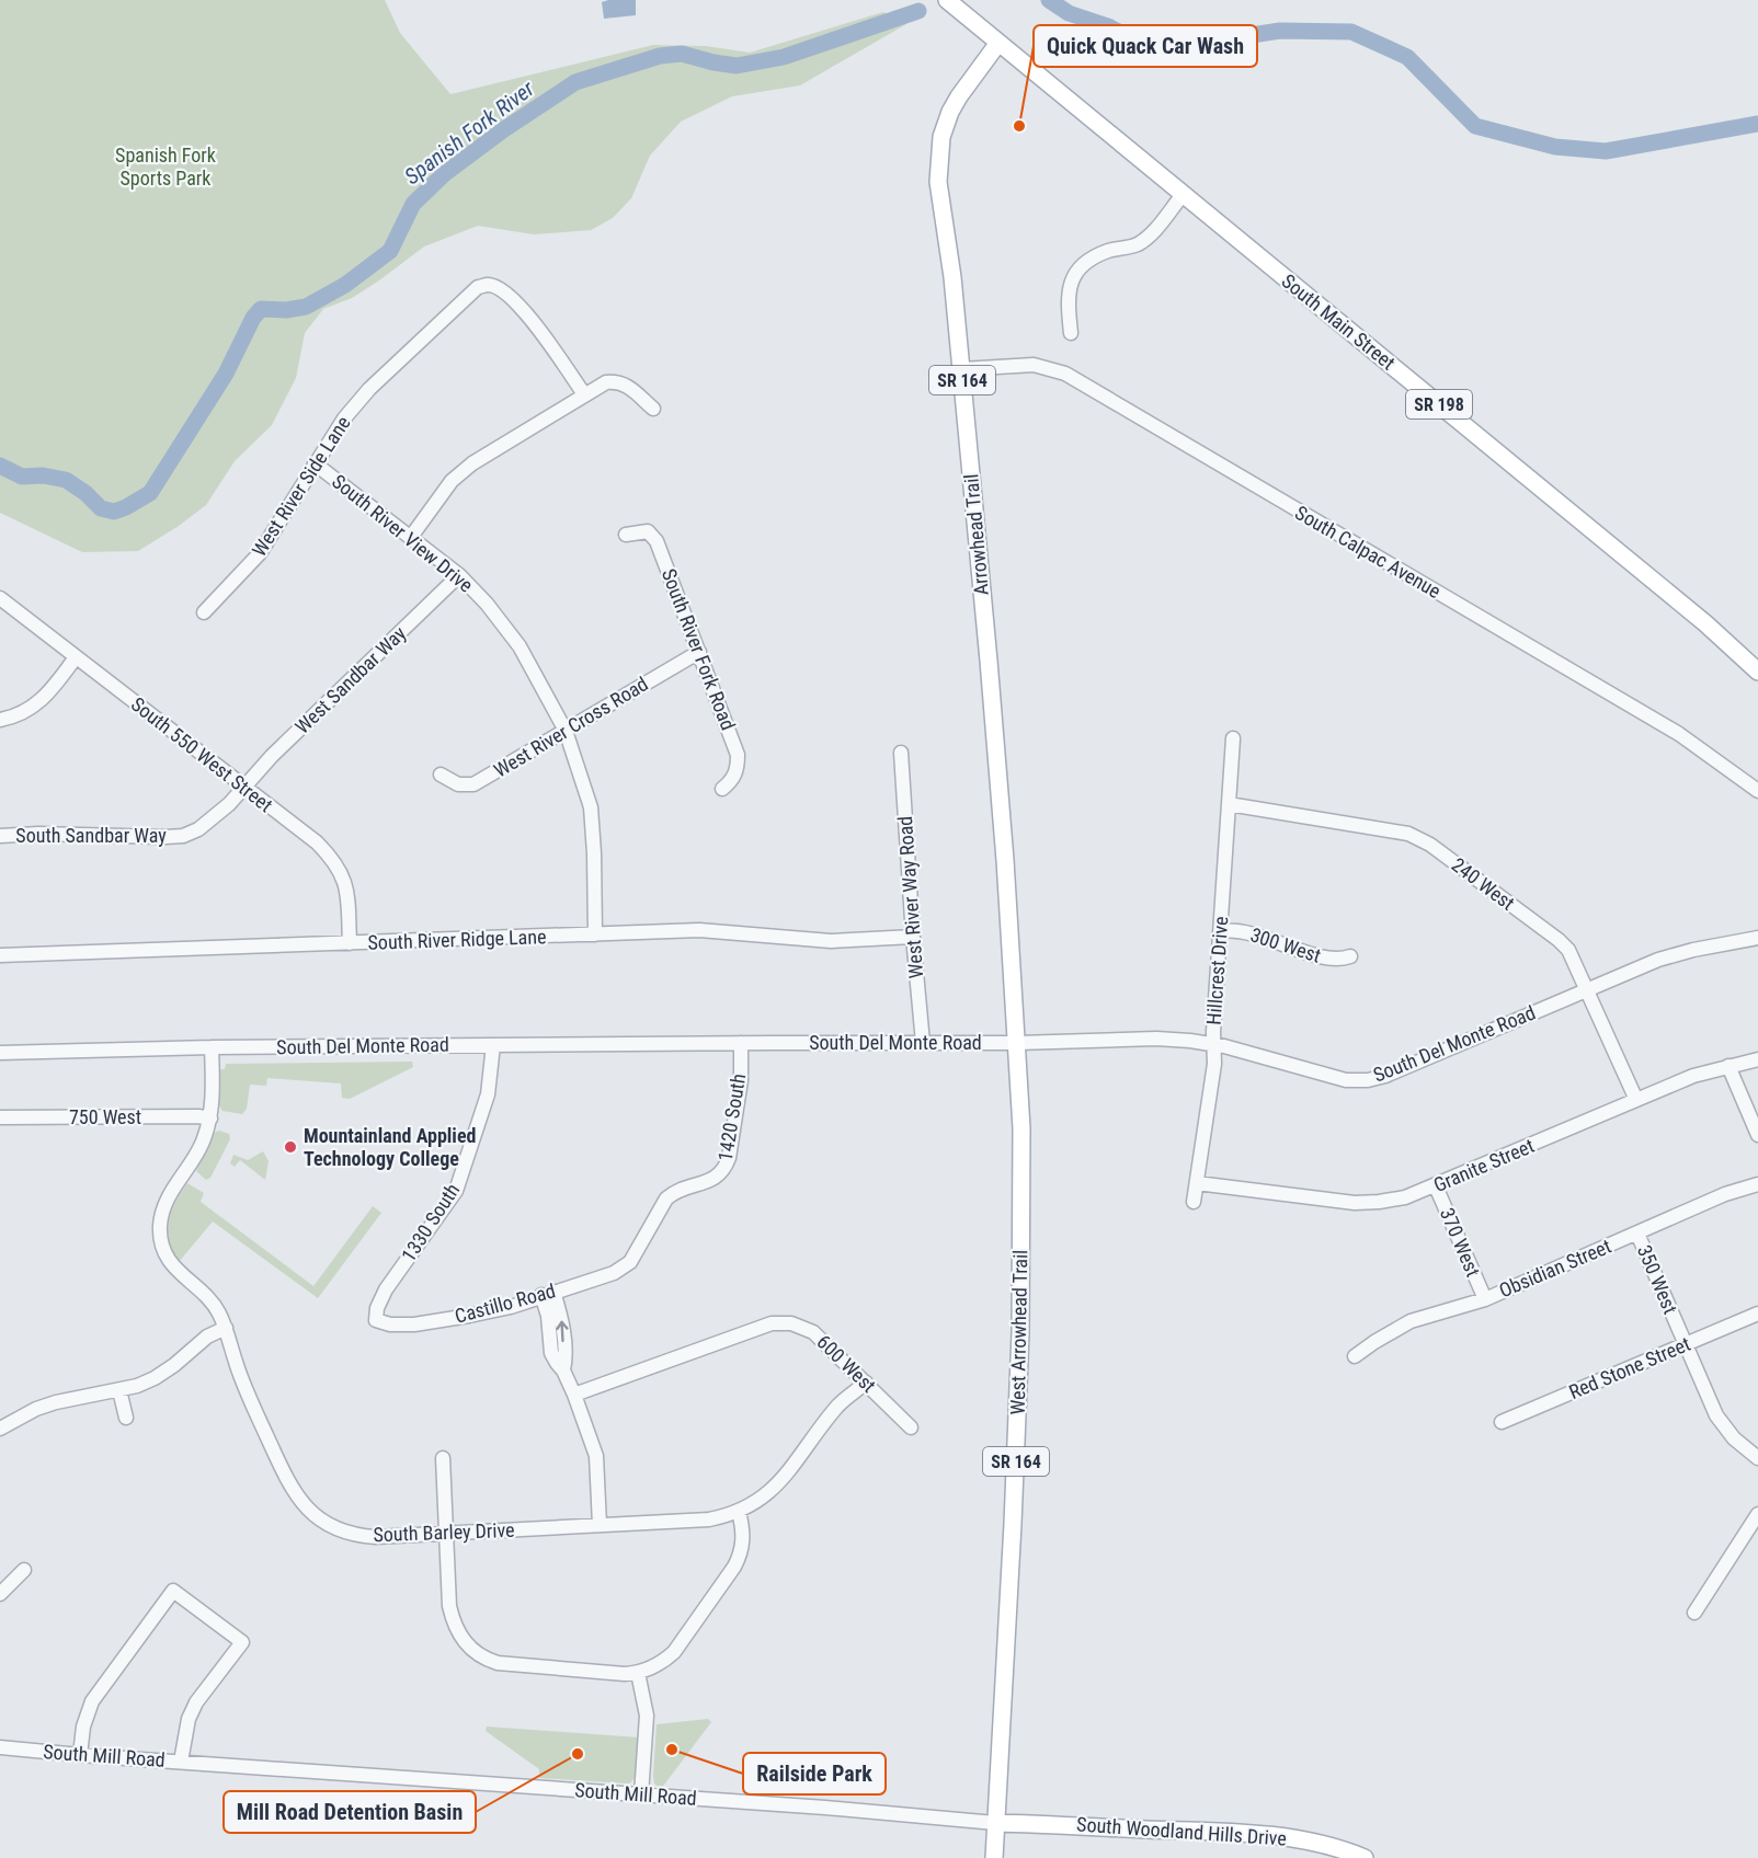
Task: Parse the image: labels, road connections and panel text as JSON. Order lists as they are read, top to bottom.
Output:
{
  "streets": {
    "main road": [
      "South Main Street",
      "SR 164",
      "SR 198",
      "Arrowhead Trail",
      "West Arrowhead Trail",
      "South Woodland Hills Drive"
    ],
    "street": [
      "West River Side Lane",
      "South River View Drive",
      "South Calpac Avenue",
      "South River Fork Road",
      "West Sandbar Way",
      "West River Cross Road",
      "South 550 West Street",
      "South Sandbar Way",
      "240 West",
      "West River Way Road",
      "South River Ridge Lane",
      "300 West",
      "Hillcrest Drive",
      "South Del Monte Road",
      "750 West",
      "1420 South",
      "Granite Street",
      "1330 South",
      "370 West",
      "Obsidian Street",
      "350 West",
      "Castillo Road",
      "600 West",
      "Red Stone Street",
      "South Barley Drive",
      "South Mill Road"
    ]
  },
  "crossings": [
    ["South Main Street", "Arrowhead Trail"],
    ["West River Side Lane", "South River View Drive"],
    ["South River View Drive", "West Sandbar Way"],
    ["South River View Drive", "West River Cross Road"],
    ["South River View Drive", "South River Ridge Lane"],
    ["Arrowhead Trail", "South Calpac Avenue"],
    ["Arrowhead Trail", "South Del Monte Road"],
    ["Arrowhead Trail", "West Arrowhead Trail"],
    ["South River Fork Road", "West River Cross Road"],
    ["West Sandbar Way", "South 550 West Street"],
    ["West Sandbar Way", "South Sandbar Way"],
    ["South 550 West Street", "South Sandbar Way"],
    ["South 550 West Street", "South River Ridge Lane"],
    ["240 West", "Hillcrest Drive"],
    ["240 West", "South Del Monte Road"],
    ["240 West", "Granite Street"],
    ["West River Way Road", "South River Ridge Lane"],
    ["West River Way Road", "South Del Monte Road"],
    ["300 West", "Hillcrest Drive"],
    ["Hillcrest Drive", "South Del Monte Road"],
    ["Hillcrest Drive", "Granite Street"],
    ["South Del Monte Road", "1420 South"],
    ["South Del Monte Road", "1330 South"],
    ["South Del Monte Road", "West Arrowhead Trail"],
    ["750 West", "South Barley Drive"],
    ["1420 South", "Castillo Road"],
    ["Granite Street", "370 West"],
    ["1330 South", "Castillo Road"],
    ["370 West", "Obsidian Street"],
    ["Obsidian Street", "350 West"],
    ["350 West", "Red Stone Street"],
    ["West Arrowhead Trail", "South Mill Road"],
    ["West Arrowhead Trail", "South Woodland Hills Drive"],
    ["600 West", "South Barley Drive"],
    ["South Mill Road", "South Woodland Hills Drive"]
  ],
  "water": ["Spanish Fork River"],
  "parks": ["Spanish Fork Sports Park"],
  "places": [
    "Quick Quack Car Wash",
    "Mountainland Applied Technology College",
    "Railside Park",
    "Mill Road Detention Basin"
  ]
}
